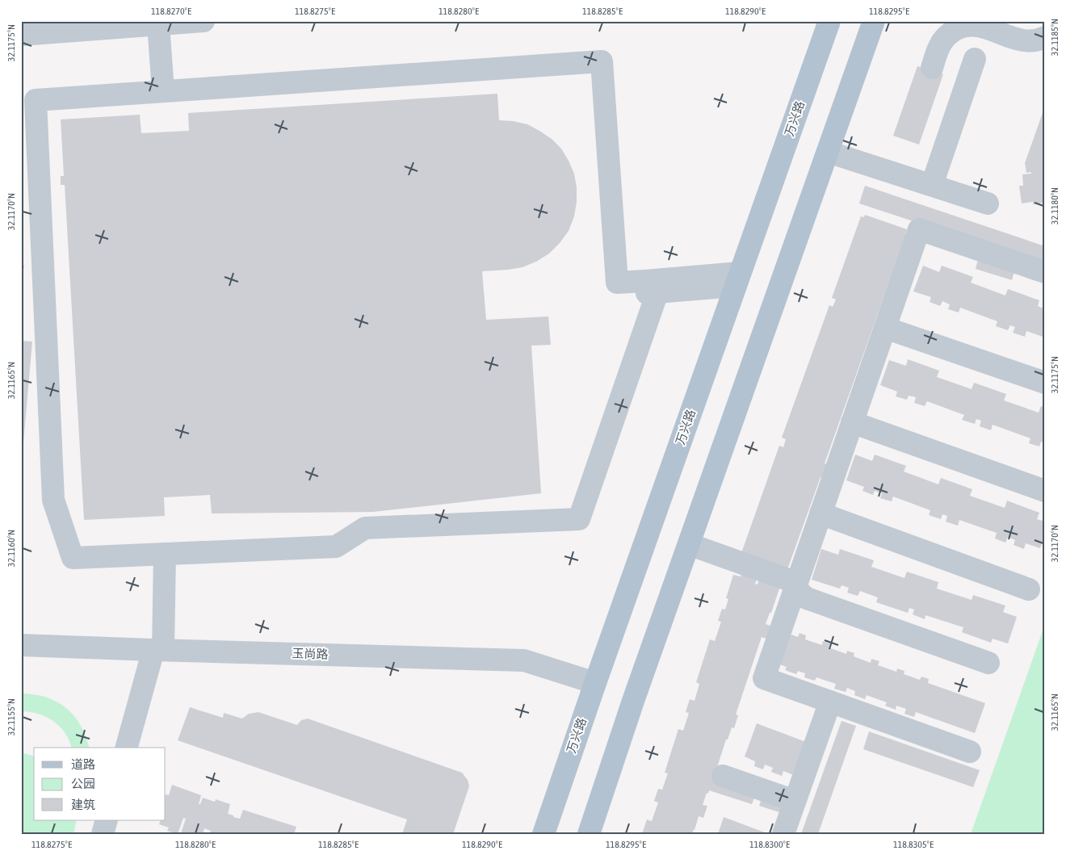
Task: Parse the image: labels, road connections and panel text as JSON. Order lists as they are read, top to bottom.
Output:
{
  "streets": {
    "main road": ["万兴路"],
    "street": ["玉尚路"]
  },
  "crossings": [
    ["万兴路", "玉尚路"]
  ],
  "legend": ["道路", "公园", "建筑"],
  "coordinates": [
    "118.8270°E",
    "118.8275°E",
    "118.8280°E",
    "118.8285°E",
    "118.8290°E",
    "118.8295°E",
    "32.1185°N",
    "32.1175°N",
    "32.1180°N",
    "32.1170°N",
    "32.1165°N",
    "32.1160°N",
    "32.1155°N",
    "118.8300°E",
    "118.8305°E"
  ]
}
